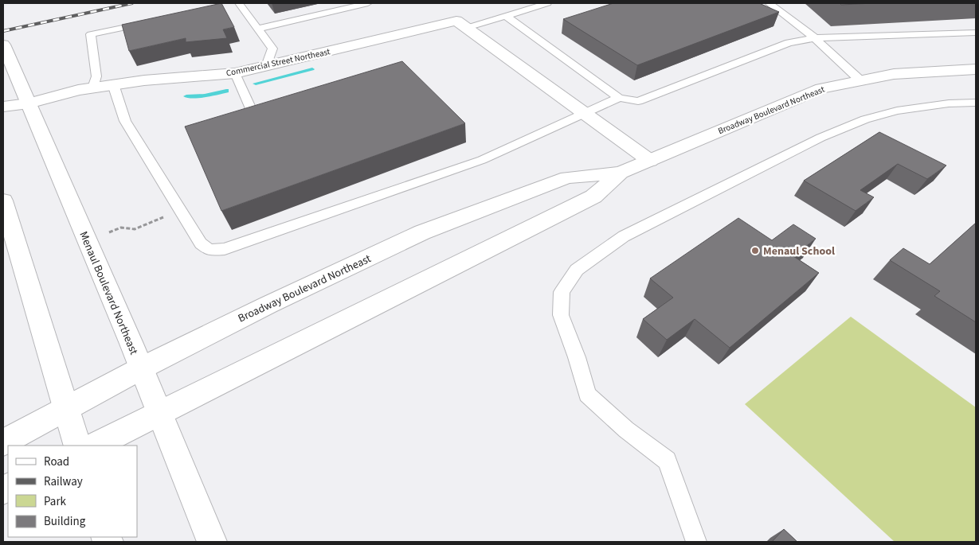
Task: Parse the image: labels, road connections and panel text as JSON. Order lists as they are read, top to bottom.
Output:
{
  "streets": {
    "main road": ["Commercial Street Northeast", "Broadway Boulevard Northeast", "Menaul Boulevard Northeast"]
  },
  "crossings": [
    ["Commercial Street Northeast", "Menaul Boulevard Northeast"],
    ["Broadway Boulevard Northeast", "Menaul Boulevard Northeast"]
  ],
  "places": ["Menaul School"],
  "legend": [
    "Road",
    "Railway",
    "Park",
    "Building"
  ]
}
